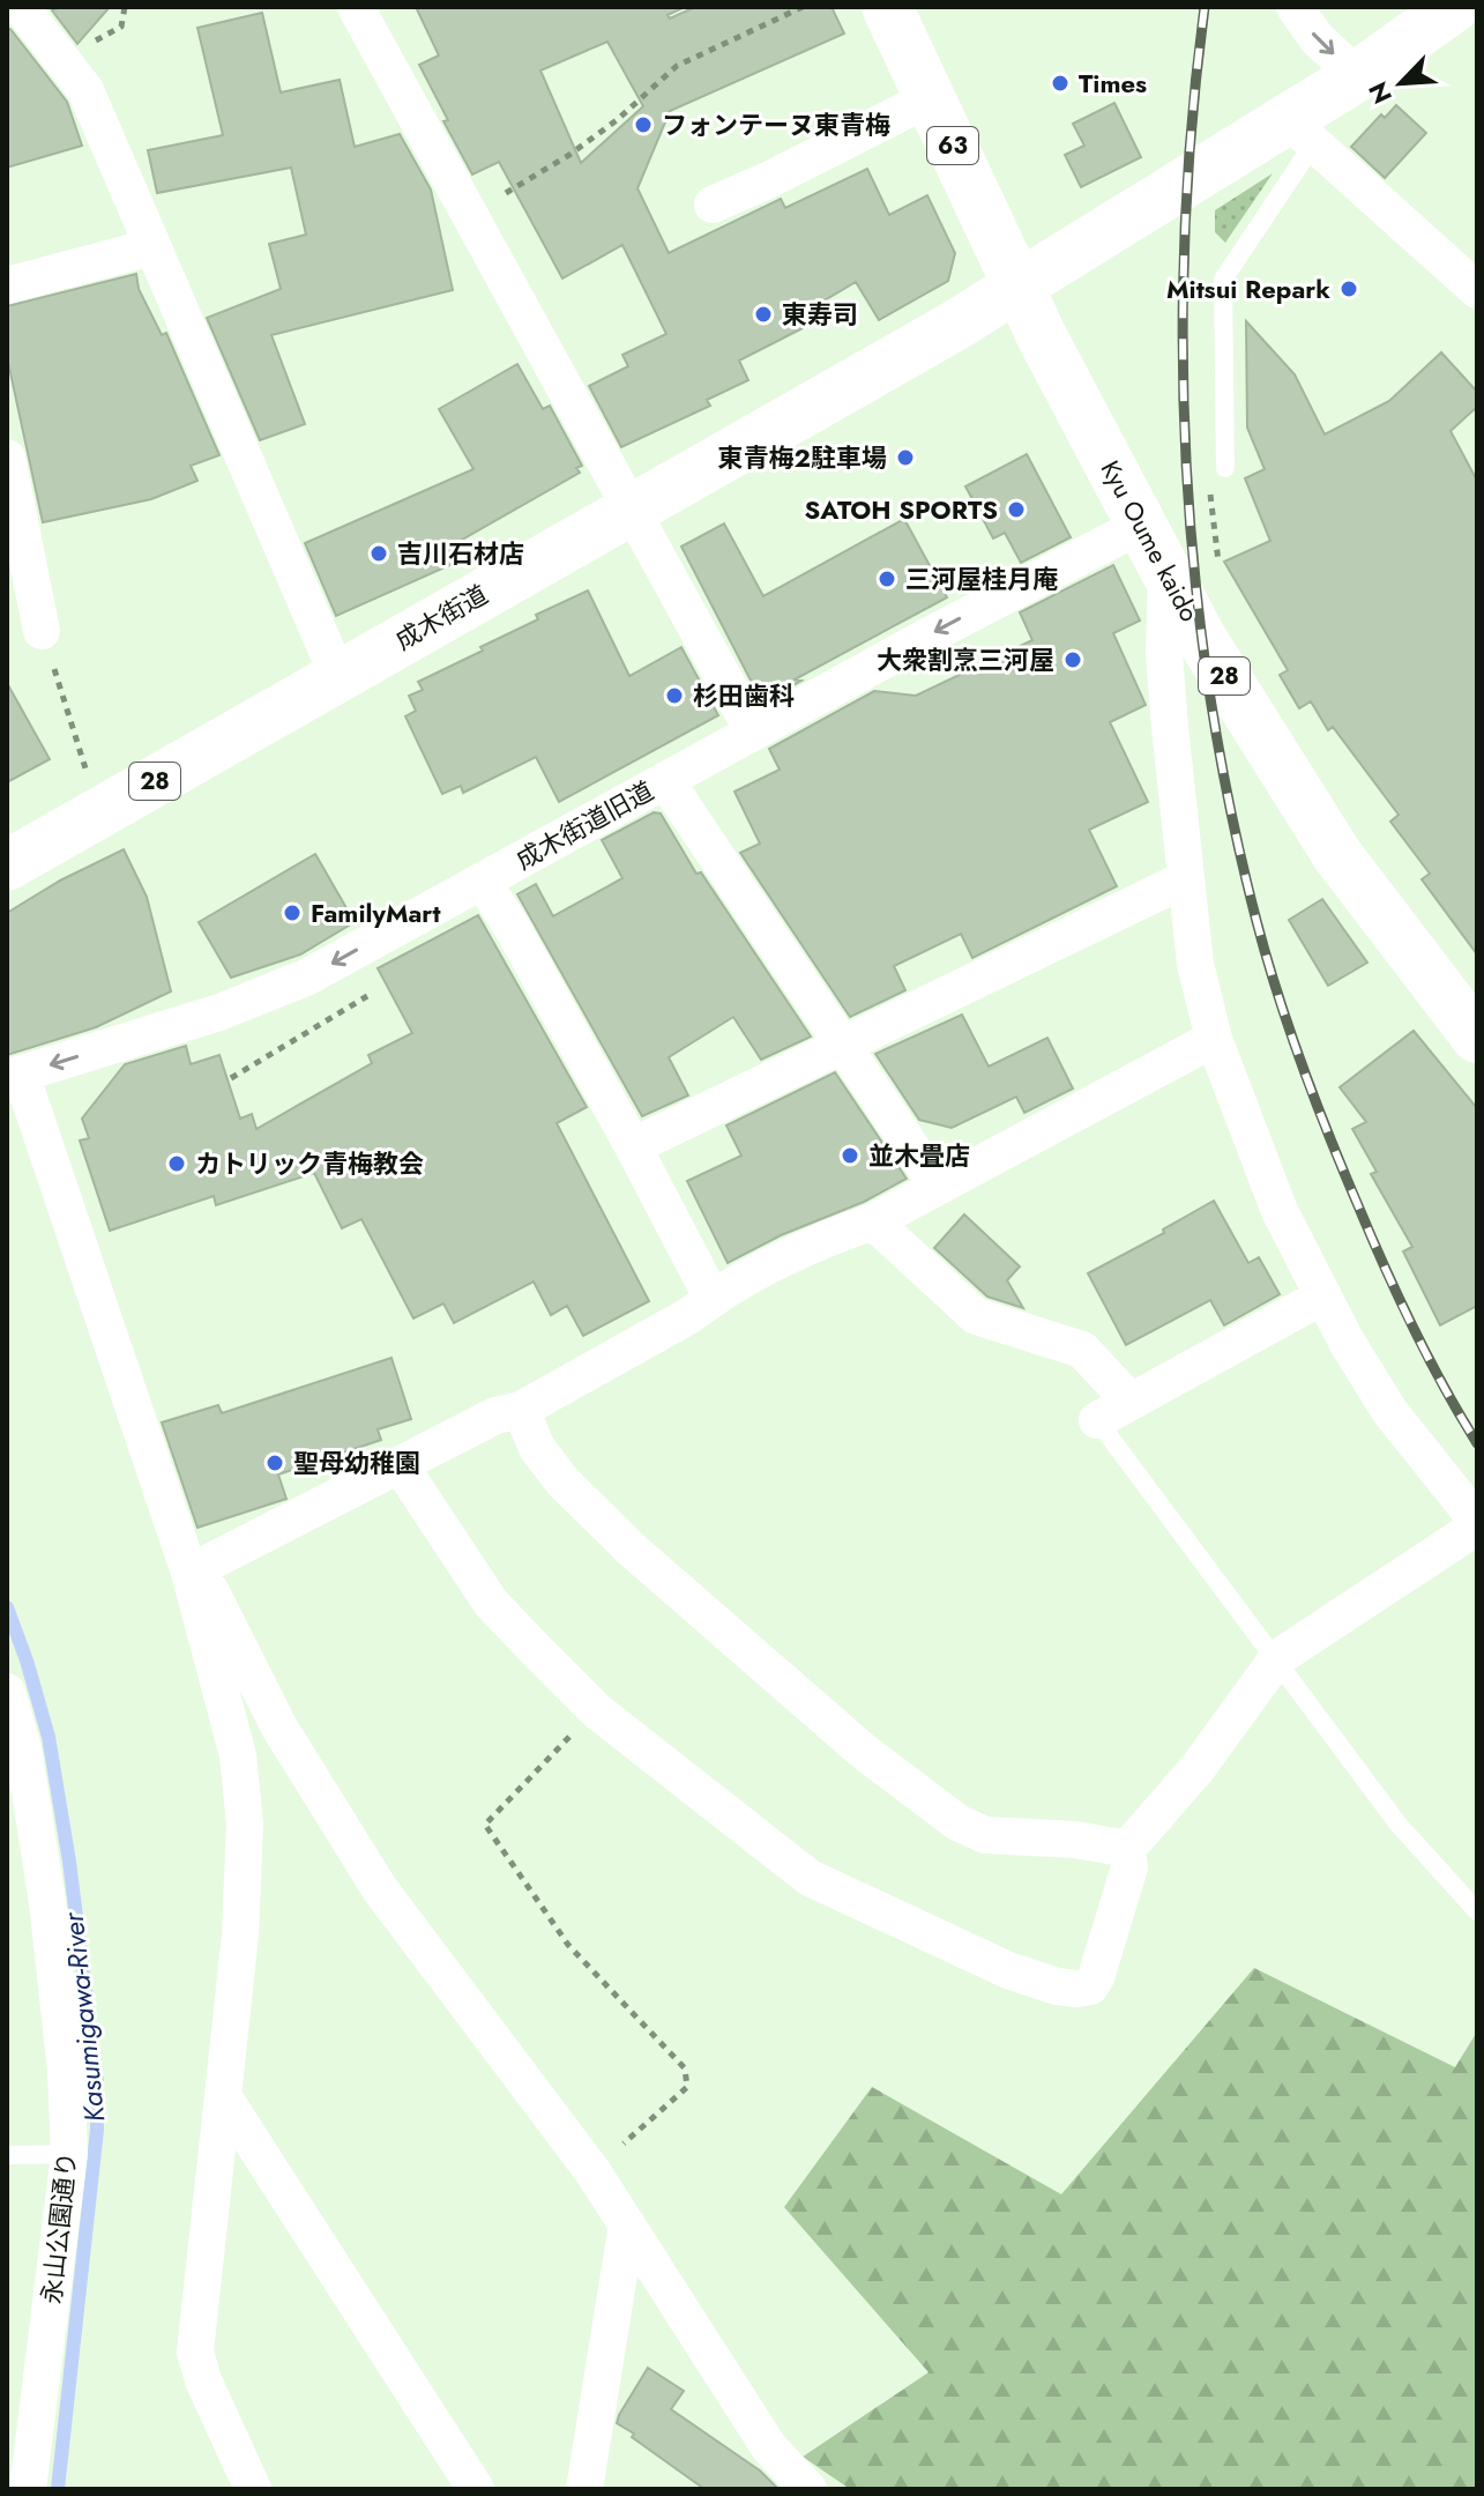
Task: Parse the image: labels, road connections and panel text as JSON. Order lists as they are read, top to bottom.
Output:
{
  "streets": {
    "main road": [
      "63",
      "Kyu Oume kaido",
      "成木街道",
      "28"
    ],
    "street": ["成木街道旧道", "永山公園通り"]
  },
  "crossings": [
    ["Kyu Oume kaido", "成木街道"],
    ["Kyu Oume kaido", "成木街道旧道"]
  ],
  "one_way": ["成木街道旧道"],
  "water": ["Kasumigawa-River"],
  "places": [
    "Times",
    "フォンテーヌ東青梅",
    "Mitsui Repark",
    "東寿司",
    "東青梅2駐車場",
    "SATOH SPORTS",
    "吉川石材店",
    "三河屋桂月庵",
    "大衆割烹三河屋",
    "杉田歯科",
    "FamilyMart",
    "並木畳店",
    "カトリック青梅教会",
    "聖母幼稚園"
  ],
  "north": "bottom left"
}
